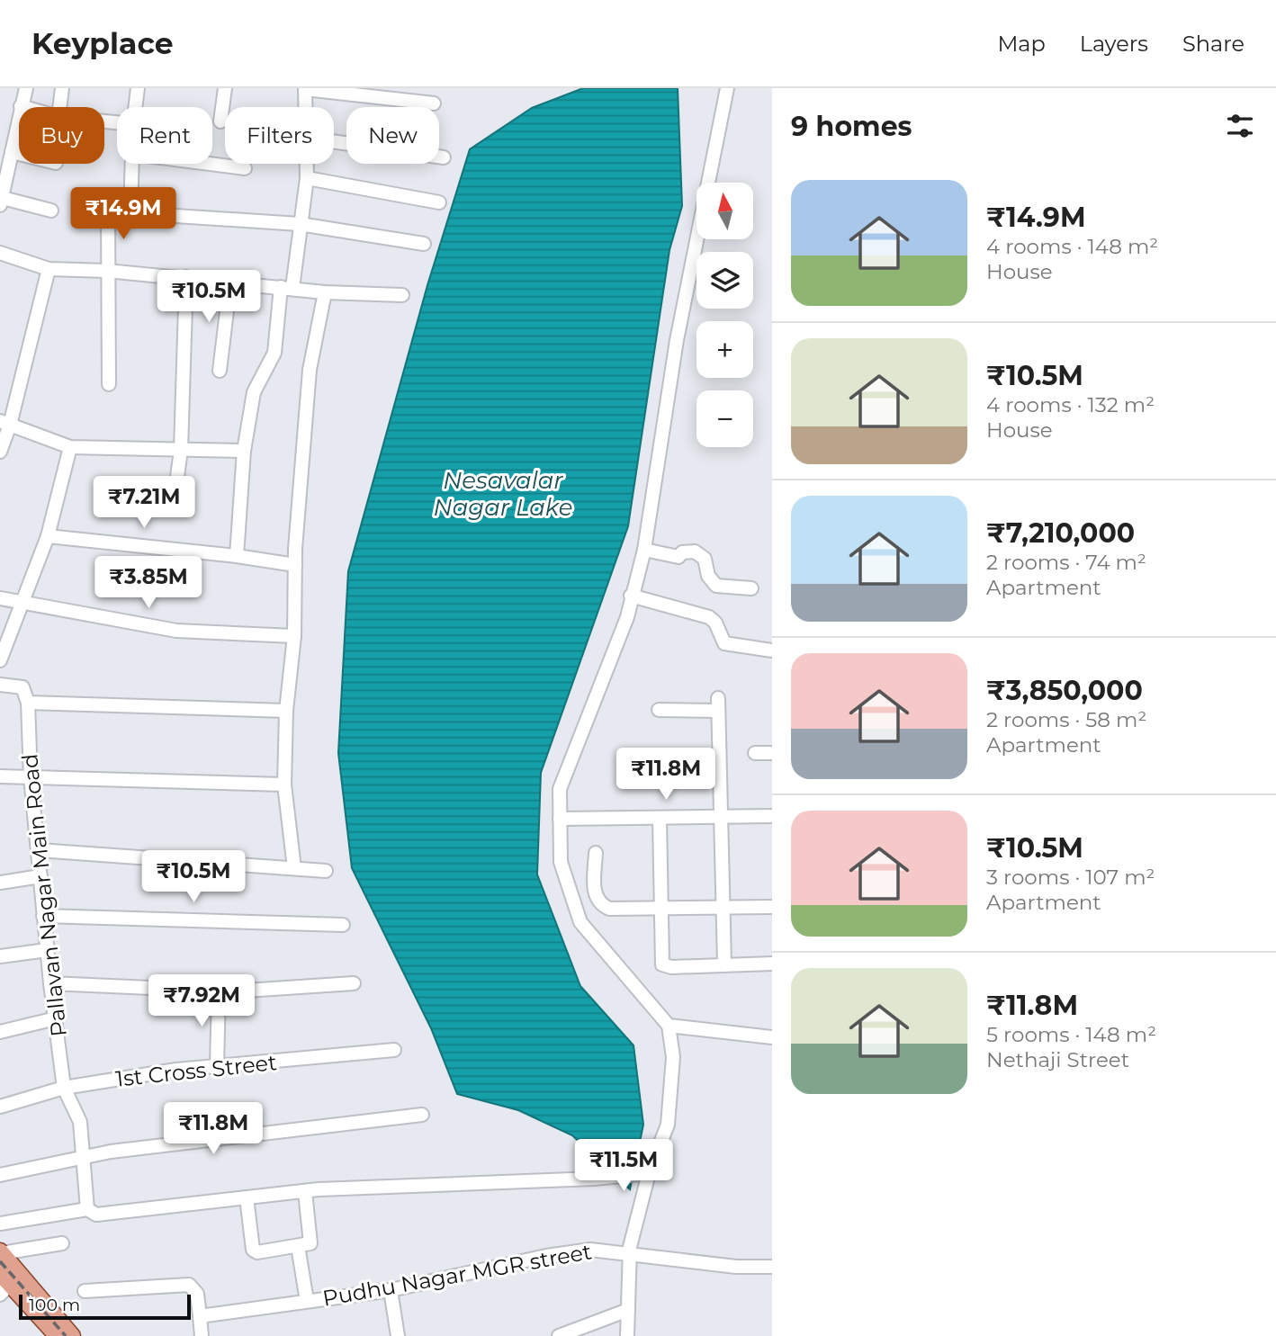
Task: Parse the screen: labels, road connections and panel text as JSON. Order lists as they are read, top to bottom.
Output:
{
  "streets": {
    "street": ["Pallavan Nagar Main Road", "1st Cross Street", "Pudhu Nagar MGR street"]
  },
  "crossings": [
    ["Pallavan Nagar Main Road", "1st Cross Street"]
  ],
  "water": ["Nesavalar Nagar Lake"],
  "scale_bar": "100 m",
  "north": "top",
  "page": {
    "header": "Keyplace",
    "nav": ["Map", "Layers", "Share"],
    "heading": "9 homes",
    "chip": [
      "Buy",
      "Rent",
      "Filters",
      "New"
    ],
    "list": [
      {
        "name": "₹14.9M",
        "note": "4 rooms · 148 m² · House"
      },
      {
        "name": "₹10.5M",
        "note": "4 rooms · 132 m² · House"
      },
      {
        "name": "₹7,210,000",
        "note": "2 rooms · 74 m² · Apartment"
      },
      {
        "name": "₹3,850,000",
        "note": "2 rooms · 58 m² · Apartment"
      },
      {
        "name": "₹10.5M",
        "note": "3 rooms · 107 m² · Apartment"
      },
      {
        "name": "₹11.8M",
        "note": "5 rooms · 148 m² · Nethaji Street"
      }
    ],
    "map_buttons": ["+", "−"],
    "price": [
      "₹14.9M",
      "₹10.5M",
      "₹7.21M",
      "₹3.85M",
      "₹11.8M",
      "₹10.5M",
      "₹7.92M",
      "₹11.8M",
      "₹11.5M"
    ],
    "scale": "100 m"
  }
}
